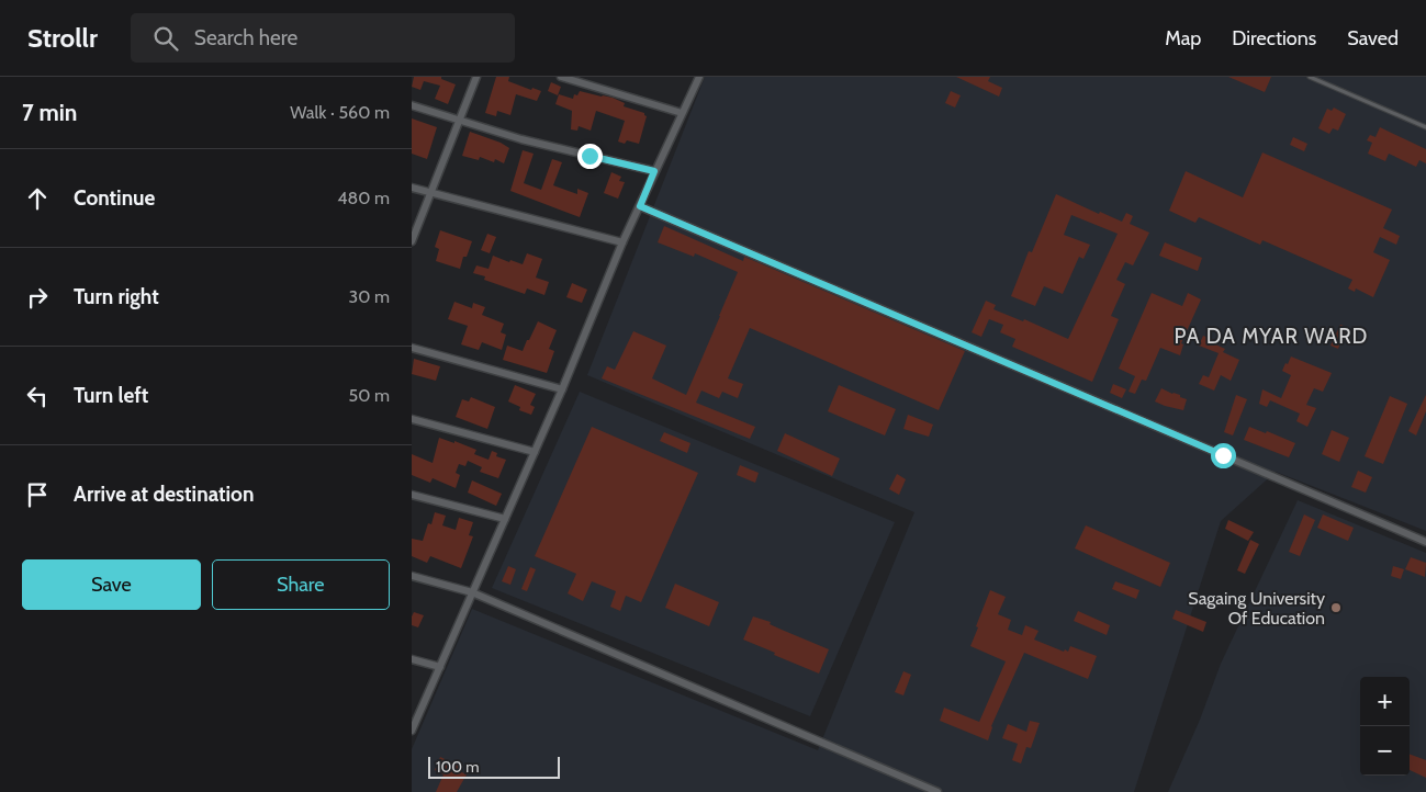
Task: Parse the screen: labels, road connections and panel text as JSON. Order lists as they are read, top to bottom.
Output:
{
  "districts": ["PA DA MYAR WARD"],
  "places": ["Sagaing University Of Education"],
  "scale_bar": "100 m",
  "page": {
    "header": "Strollr",
    "search": "Search here",
    "nav": ["Map", "Directions", "Saved"],
    "heading": ["7 min", "Walk · 560 m"],
    "list": [
      ["Continue", "480 m"],
      ["Turn right", "30 m"],
      ["Turn left", "50 m"],
      "Arrive at destination"
    ],
    "buttons": ["Save", "Share"],
    "map_buttons": ["+", "−"],
    "scale": "100 m"
  }
}
